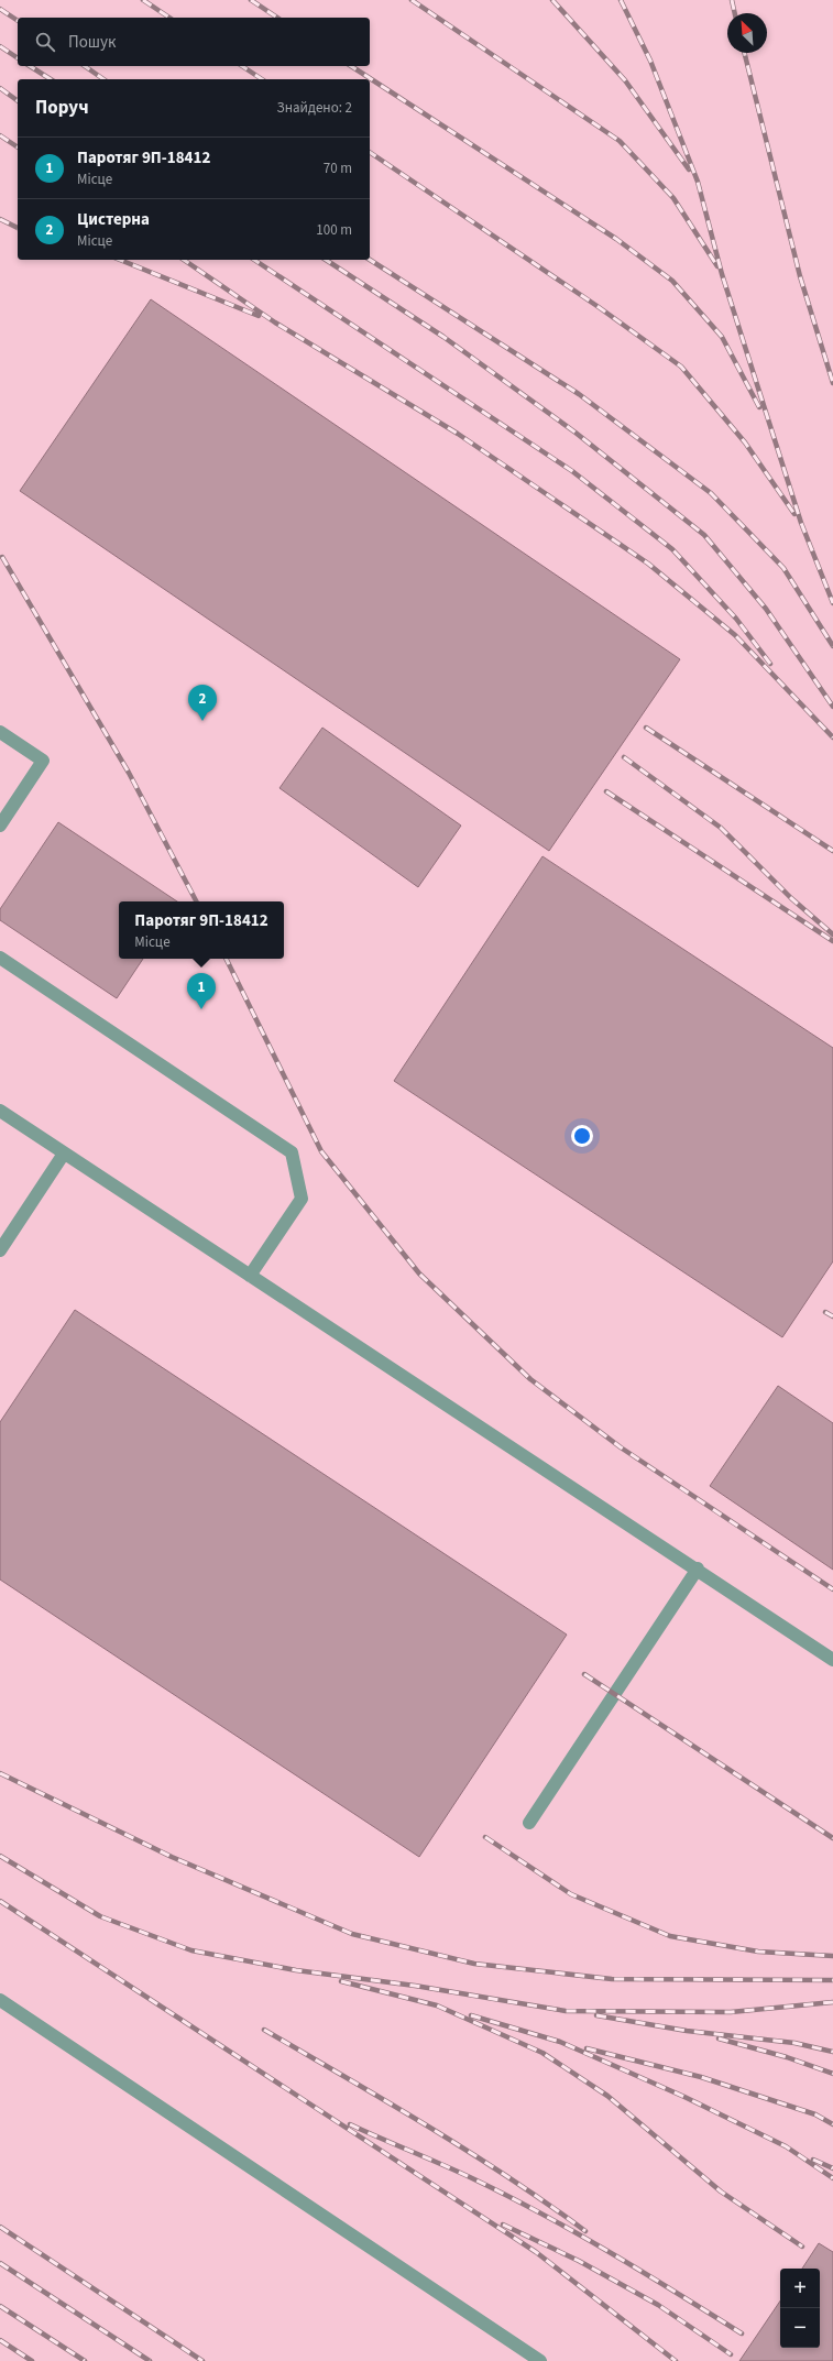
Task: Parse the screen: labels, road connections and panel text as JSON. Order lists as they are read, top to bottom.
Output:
{
  "north": "top left",
  "page": {
    "search": "Пошук",
    "heading": ["Поруч", "Знайдено: 2"],
    "list": [
      {
        "mark": "1",
        "name": "Паротяг 9П-18412",
        "note": "Місце",
        "value": "70 m"
      },
      {
        "mark": "2",
        "name": "Цистерна",
        "note": "Місце",
        "value": "100 m"
      }
    ],
    "pins": ["2", "1"],
    "popup": ["Паротяг 9П-18412", "Місце"],
    "map_buttons": ["+", "−"]
  }
}
